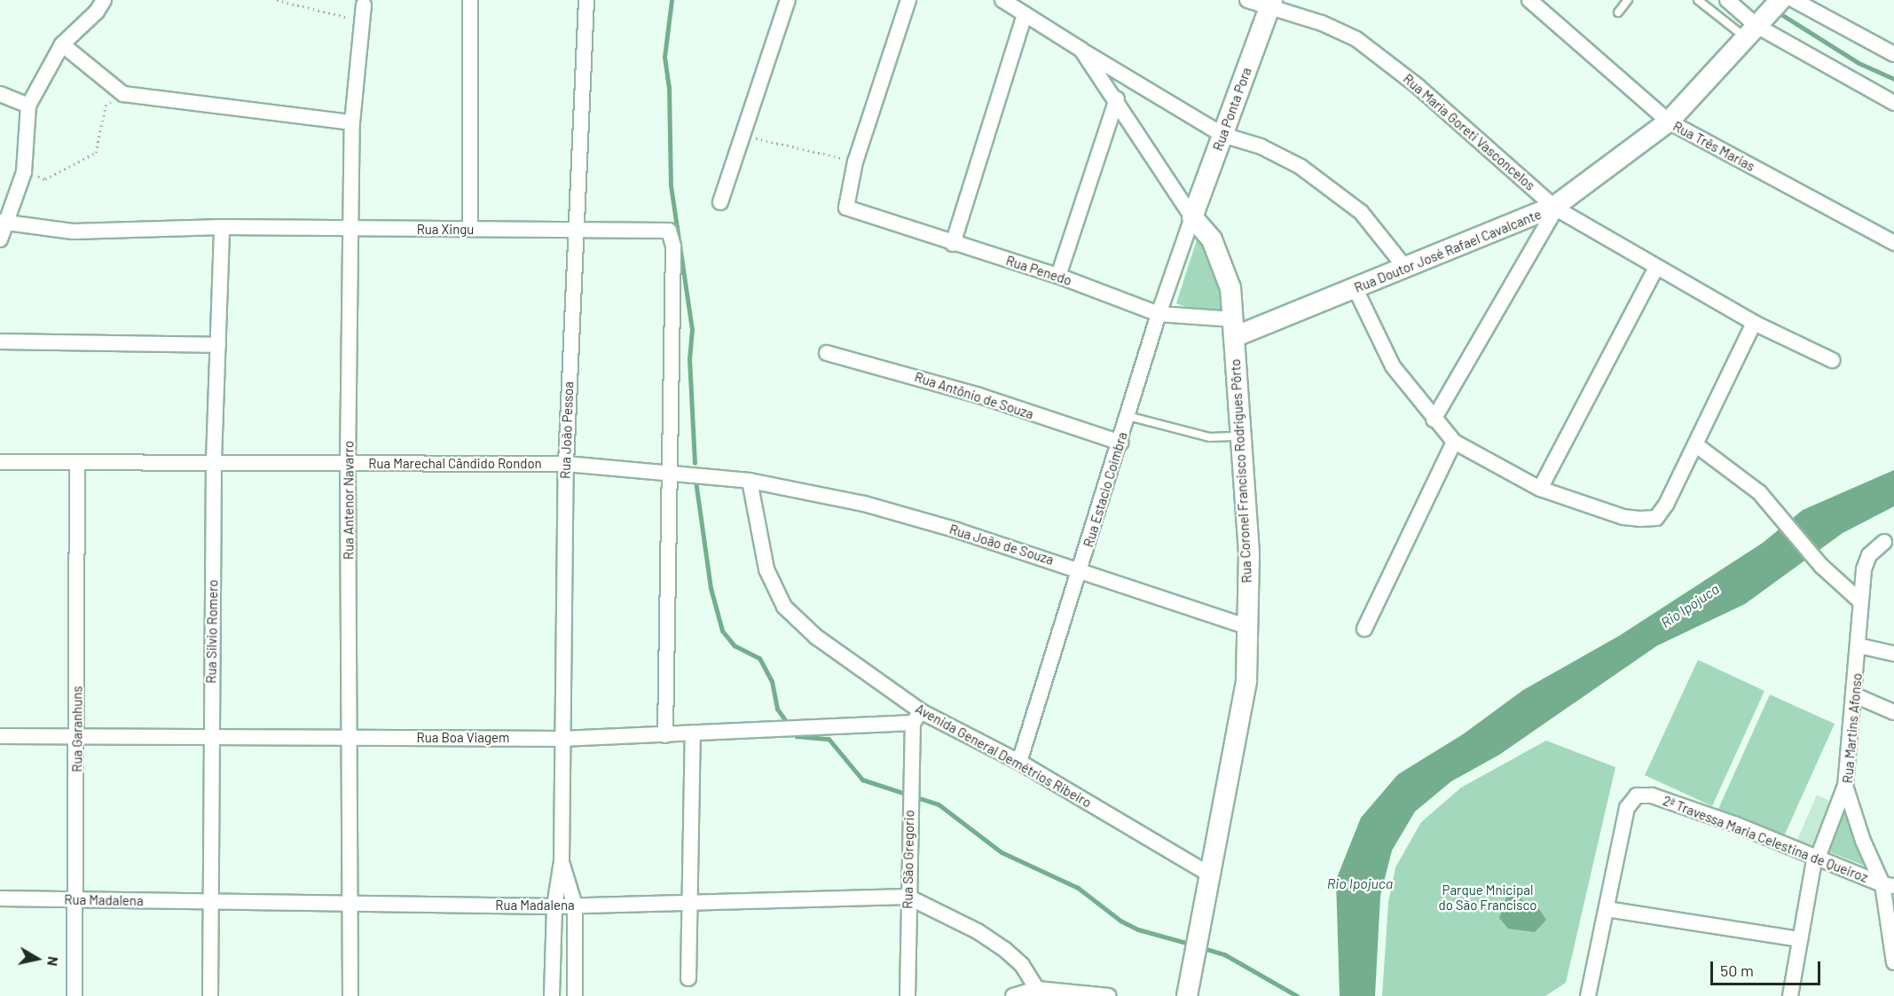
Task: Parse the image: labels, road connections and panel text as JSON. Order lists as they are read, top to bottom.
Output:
{
  "streets": {
    "street": [
      "Rua Ponta Pora",
      "Rua Maria Goreti Vasconcelos",
      "Rua Três Marias",
      "Rua Xingu",
      "Rua Doutor José Rafael Cavalcante",
      "Rua Penedo",
      "Rua Antônio de Souza",
      "Rua João Pessoa",
      "Rua Marechal Cândido Rondon",
      "Rua Coronel Francisco Rodrigues Pôrto",
      "Rua Estacio Coimbra",
      "Rua Antenor Navarro",
      "Rua João de Souza",
      "Rua Silvio Romero",
      "Rua Martins Afonso",
      "Rua Garanhuns",
      "Rua Boa Viagem",
      "Avenida General Demétrios Ribeiro",
      "2ª Travessa Maria Celestina de Queiroz",
      "Rua São Gregorio",
      "Rua Madalena"
    ]
  },
  "crossings": [
    ["Rua Ponta Pora", "Rua Maria Goreti Vasconcelos"],
    ["Rua Ponta Pora", "Rua Coronel Francisco Rodrigues Pôrto"],
    ["Rua Ponta Pora", "Rua Estacio Coimbra"],
    ["Rua Maria Goreti Vasconcelos", "Rua Doutor José Rafael Cavalcante"],
    ["Rua Três Marias", "Rua Doutor José Rafael Cavalcante"],
    ["Rua Xingu", "Rua João Pessoa"],
    ["Rua Xingu", "Rua Marechal Cândido Rondon"],
    ["Rua Xingu", "Rua Antenor Navarro"],
    ["Rua Xingu", "Rua Silvio Romero"],
    ["Rua Doutor José Rafael Cavalcante", "Rua Penedo"],
    ["Rua Doutor José Rafael Cavalcante", "Rua Coronel Francisco Rodrigues Pôrto"],
    ["Rua Penedo", "Rua Coronel Francisco Rodrigues Pôrto"],
    ["Rua Penedo", "Rua Estacio Coimbra"],
    ["Rua Antônio de Souza", "Rua Estacio Coimbra"],
    ["Rua João Pessoa", "Rua Marechal Cândido Rondon"],
    ["Rua João Pessoa", "Rua Boa Viagem"],
    ["Rua João Pessoa", "Rua Madalena"],
    ["Rua Marechal Cândido Rondon", "Rua Antenor Navarro"],
    ["Rua Marechal Cândido Rondon", "Rua João de Souza"],
    ["Rua Marechal Cândido Rondon", "Rua Silvio Romero"],
    ["Rua Marechal Cândido Rondon", "Rua Garanhuns"],
    ["Rua Marechal Cândido Rondon", "Avenida General Demétrios Ribeiro"],
    ["Rua Coronel Francisco Rodrigues Pôrto", "Rua Estacio Coimbra"],
    ["Rua Coronel Francisco Rodrigues Pôrto", "Rua João de Souza"],
    ["Rua Coronel Francisco Rodrigues Pôrto", "Avenida General Demétrios Ribeiro"],
    ["Rua Estacio Coimbra", "Rua João de Souza"],
    ["Rua Estacio Coimbra", "Avenida General Demétrios Ribeiro"],
    ["Rua Antenor Navarro", "Rua Boa Viagem"],
    ["Rua Antenor Navarro", "Rua Madalena"],
    ["Rua João de Souza", "Avenida General Demétrios Ribeiro"],
    ["Rua Silvio Romero", "Rua Boa Viagem"],
    ["Rua Silvio Romero", "Rua Madalena"],
    ["Rua Martins Afonso", "2ª Travessa Maria Celestina de Queiroz"],
    ["Rua Garanhuns", "Rua Boa Viagem"],
    ["Rua Garanhuns", "Rua Madalena"],
    ["Rua Boa Viagem", "Avenida General Demétrios Ribeiro"],
    ["Rua Boa Viagem", "Rua São Gregorio"],
    ["Avenida General Demétrios Ribeiro", "Rua São Gregorio"],
    ["Rua São Gregorio", "Rua Madalena"]
  ],
  "water": ["Rio Ipojuca"],
  "parks": ["Parque Mnicipal do São Francisco"],
  "scale_bar": "50 m",
  "north": "right"
}
